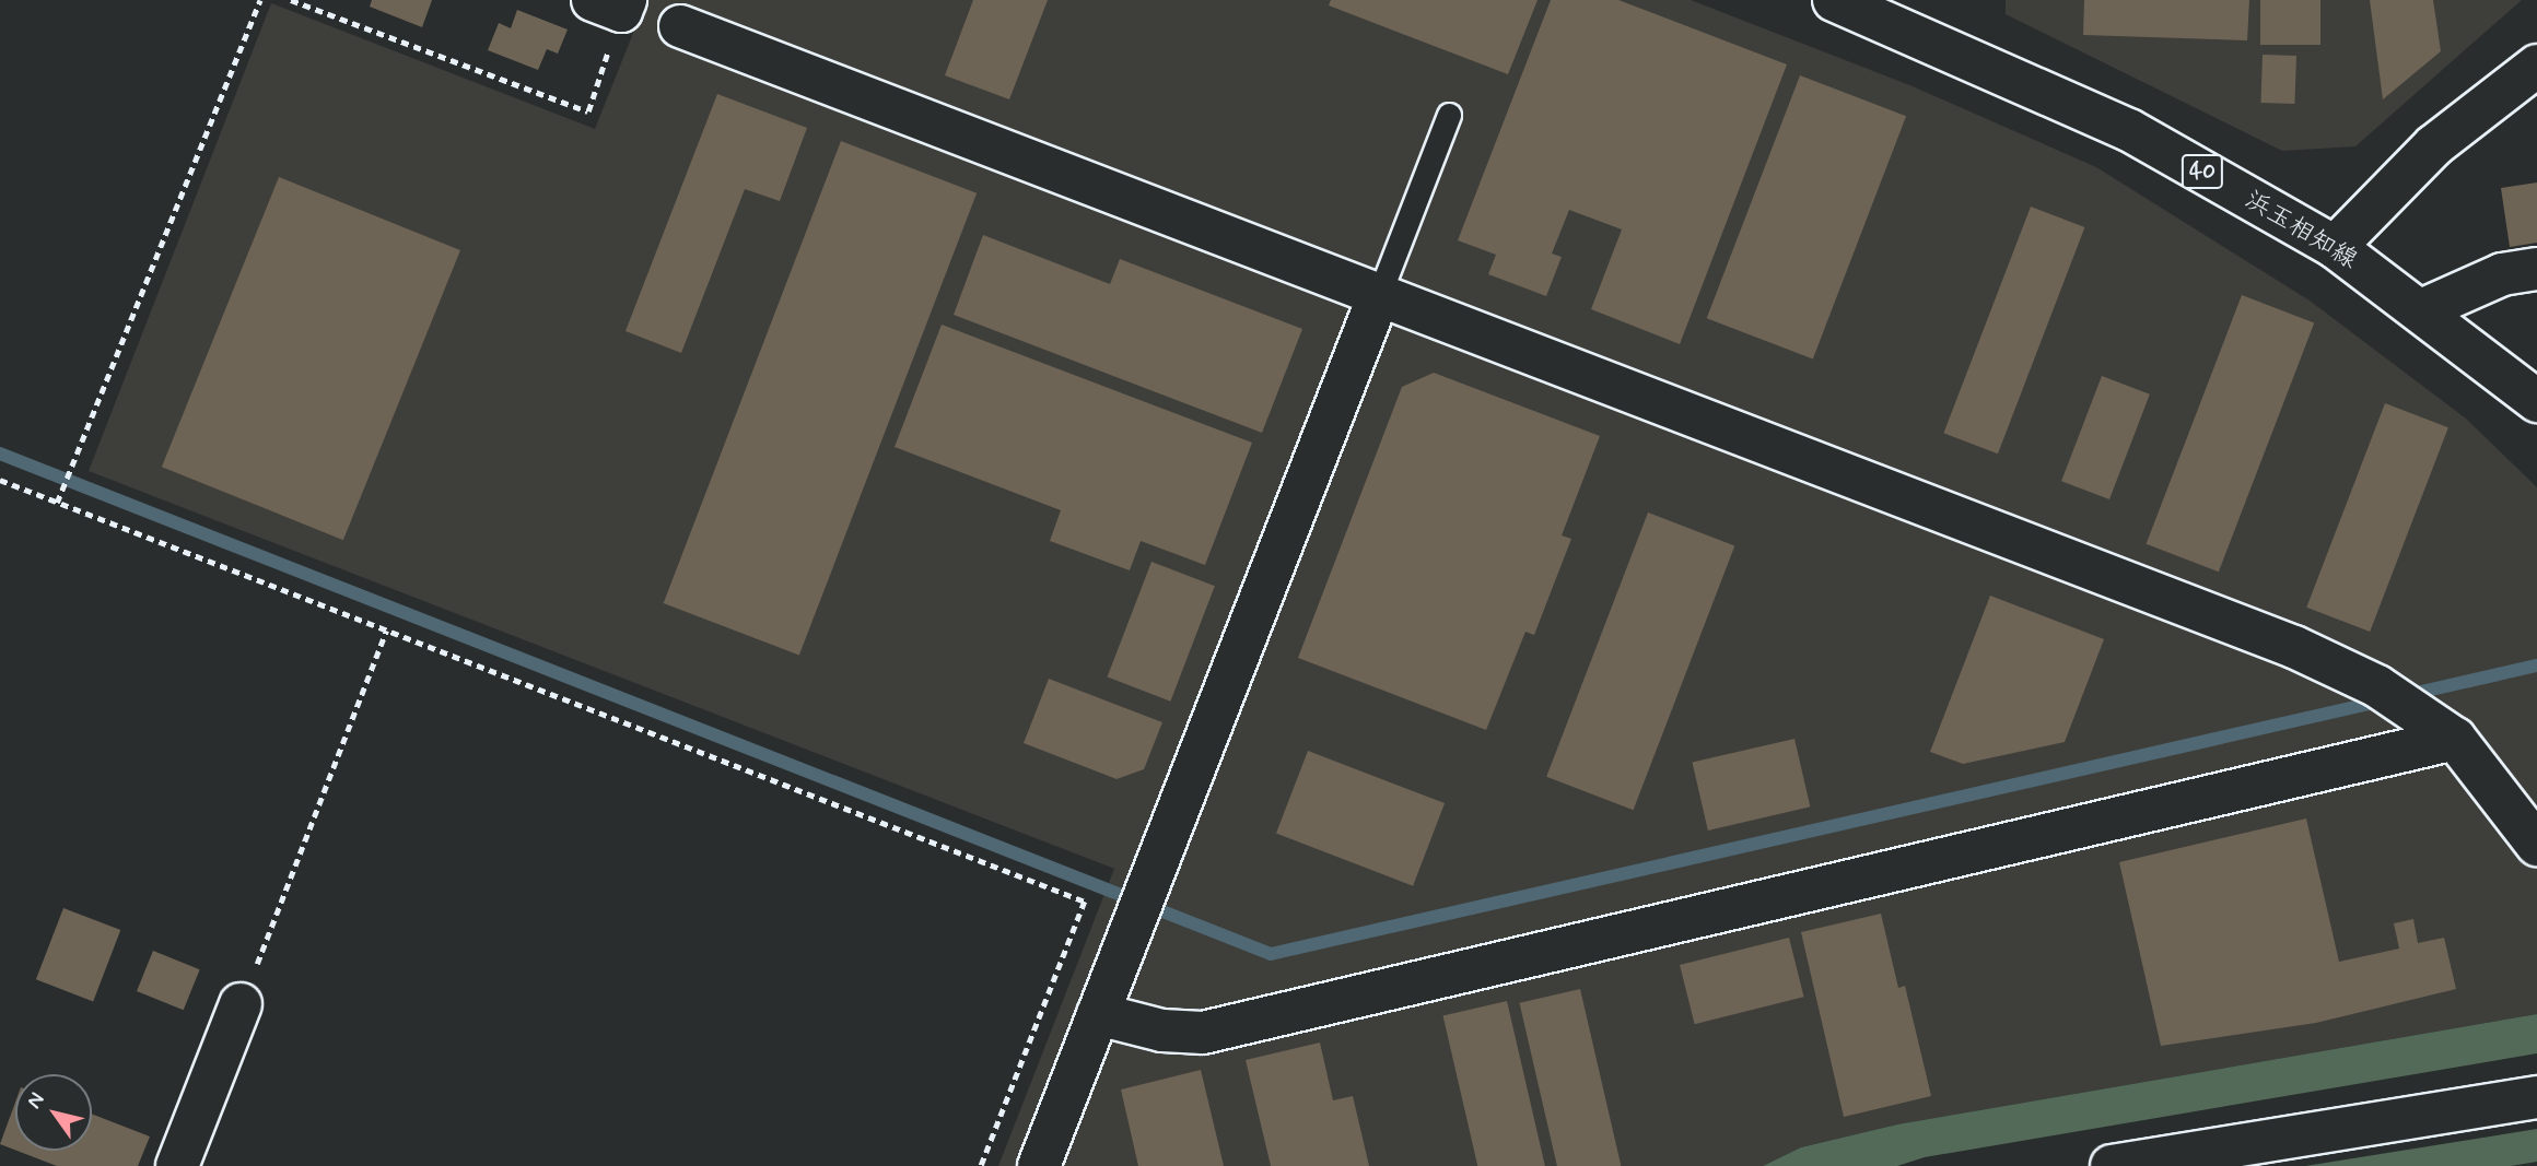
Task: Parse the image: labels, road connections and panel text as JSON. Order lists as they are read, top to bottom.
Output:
{
  "streets": {
    "street": ["40", "浜玉相知線"]
  },
  "north": "top left"
}
